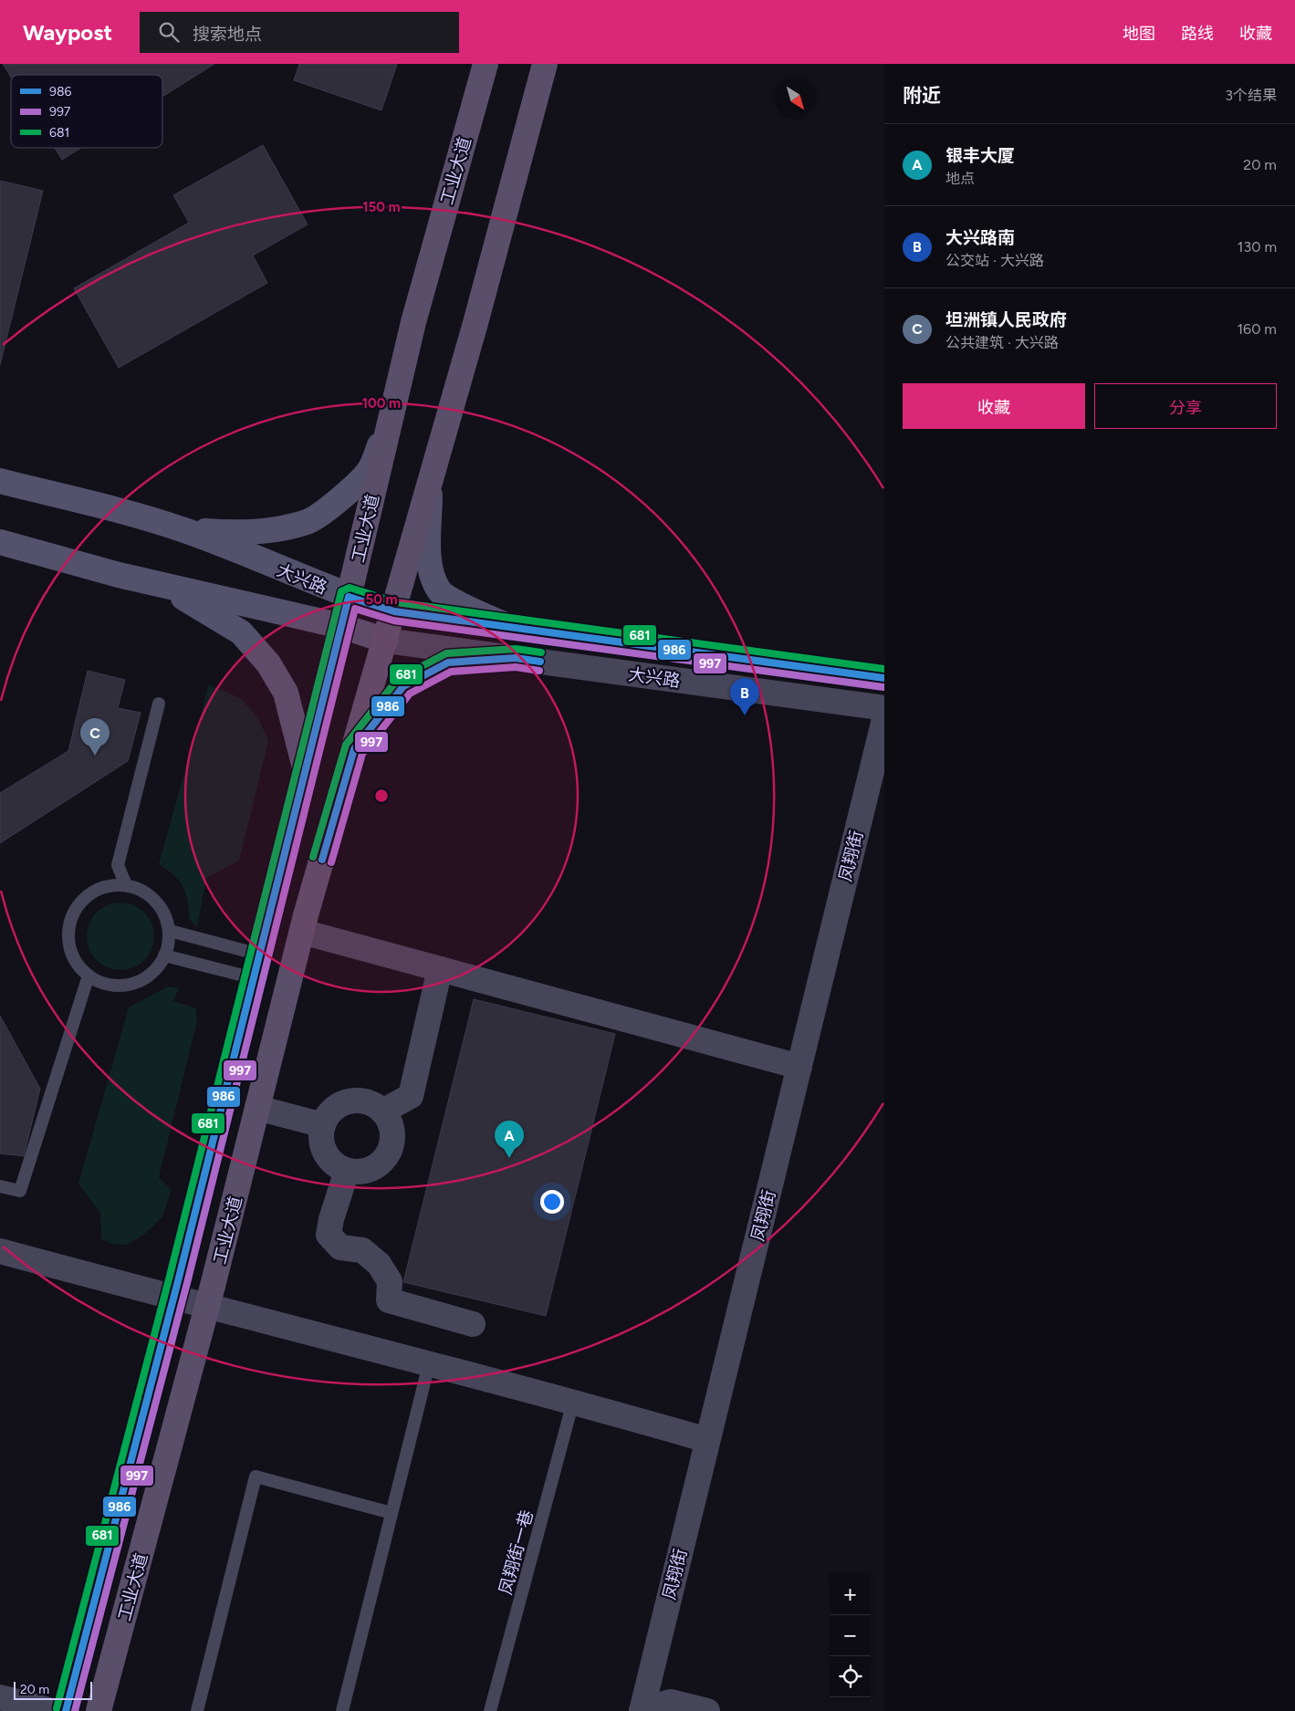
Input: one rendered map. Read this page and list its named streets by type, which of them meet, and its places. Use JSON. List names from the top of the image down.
{
  "streets": {
    "main road": ["工业大道", "大兴路"],
    "street": ["凤翔街"],
    "lane": ["凤翔街一巷"]
  },
  "crossings": [
    ["工业大道", "大兴路"]
  ],
  "lines": ["transit line 681", "transit line 986", "transit line 997"],
  "legend": ["986", "997", "681"],
  "scale_bar": "20 m",
  "north": "bottom right",
  "page": {
    "header": "Waypost",
    "search": "搜索地点",
    "nav": ["地图", "路线", "收藏"],
    "heading": ["附近", "3个结果"],
    "list": [
      {
        "mark": "A",
        "name": "银丰大厦",
        "note": "地点",
        "value": "20 m"
      },
      {
        "mark": "B",
        "name": "大兴路南",
        "note": "公交站 · 大兴路",
        "value": "130 m"
      },
      {
        "mark": "C",
        "name": "坦洲镇人民政府",
        "note": "公共建筑 · 大兴路",
        "value": "160 m"
      }
    ],
    "buttons": ["收藏", "分享"],
    "pins": ["B", "C", "A"],
    "map_buttons": ["+", "−"],
    "scale": "20 m"
  },
  "rings": ["150 m", "100 m", "50 m"]
}
